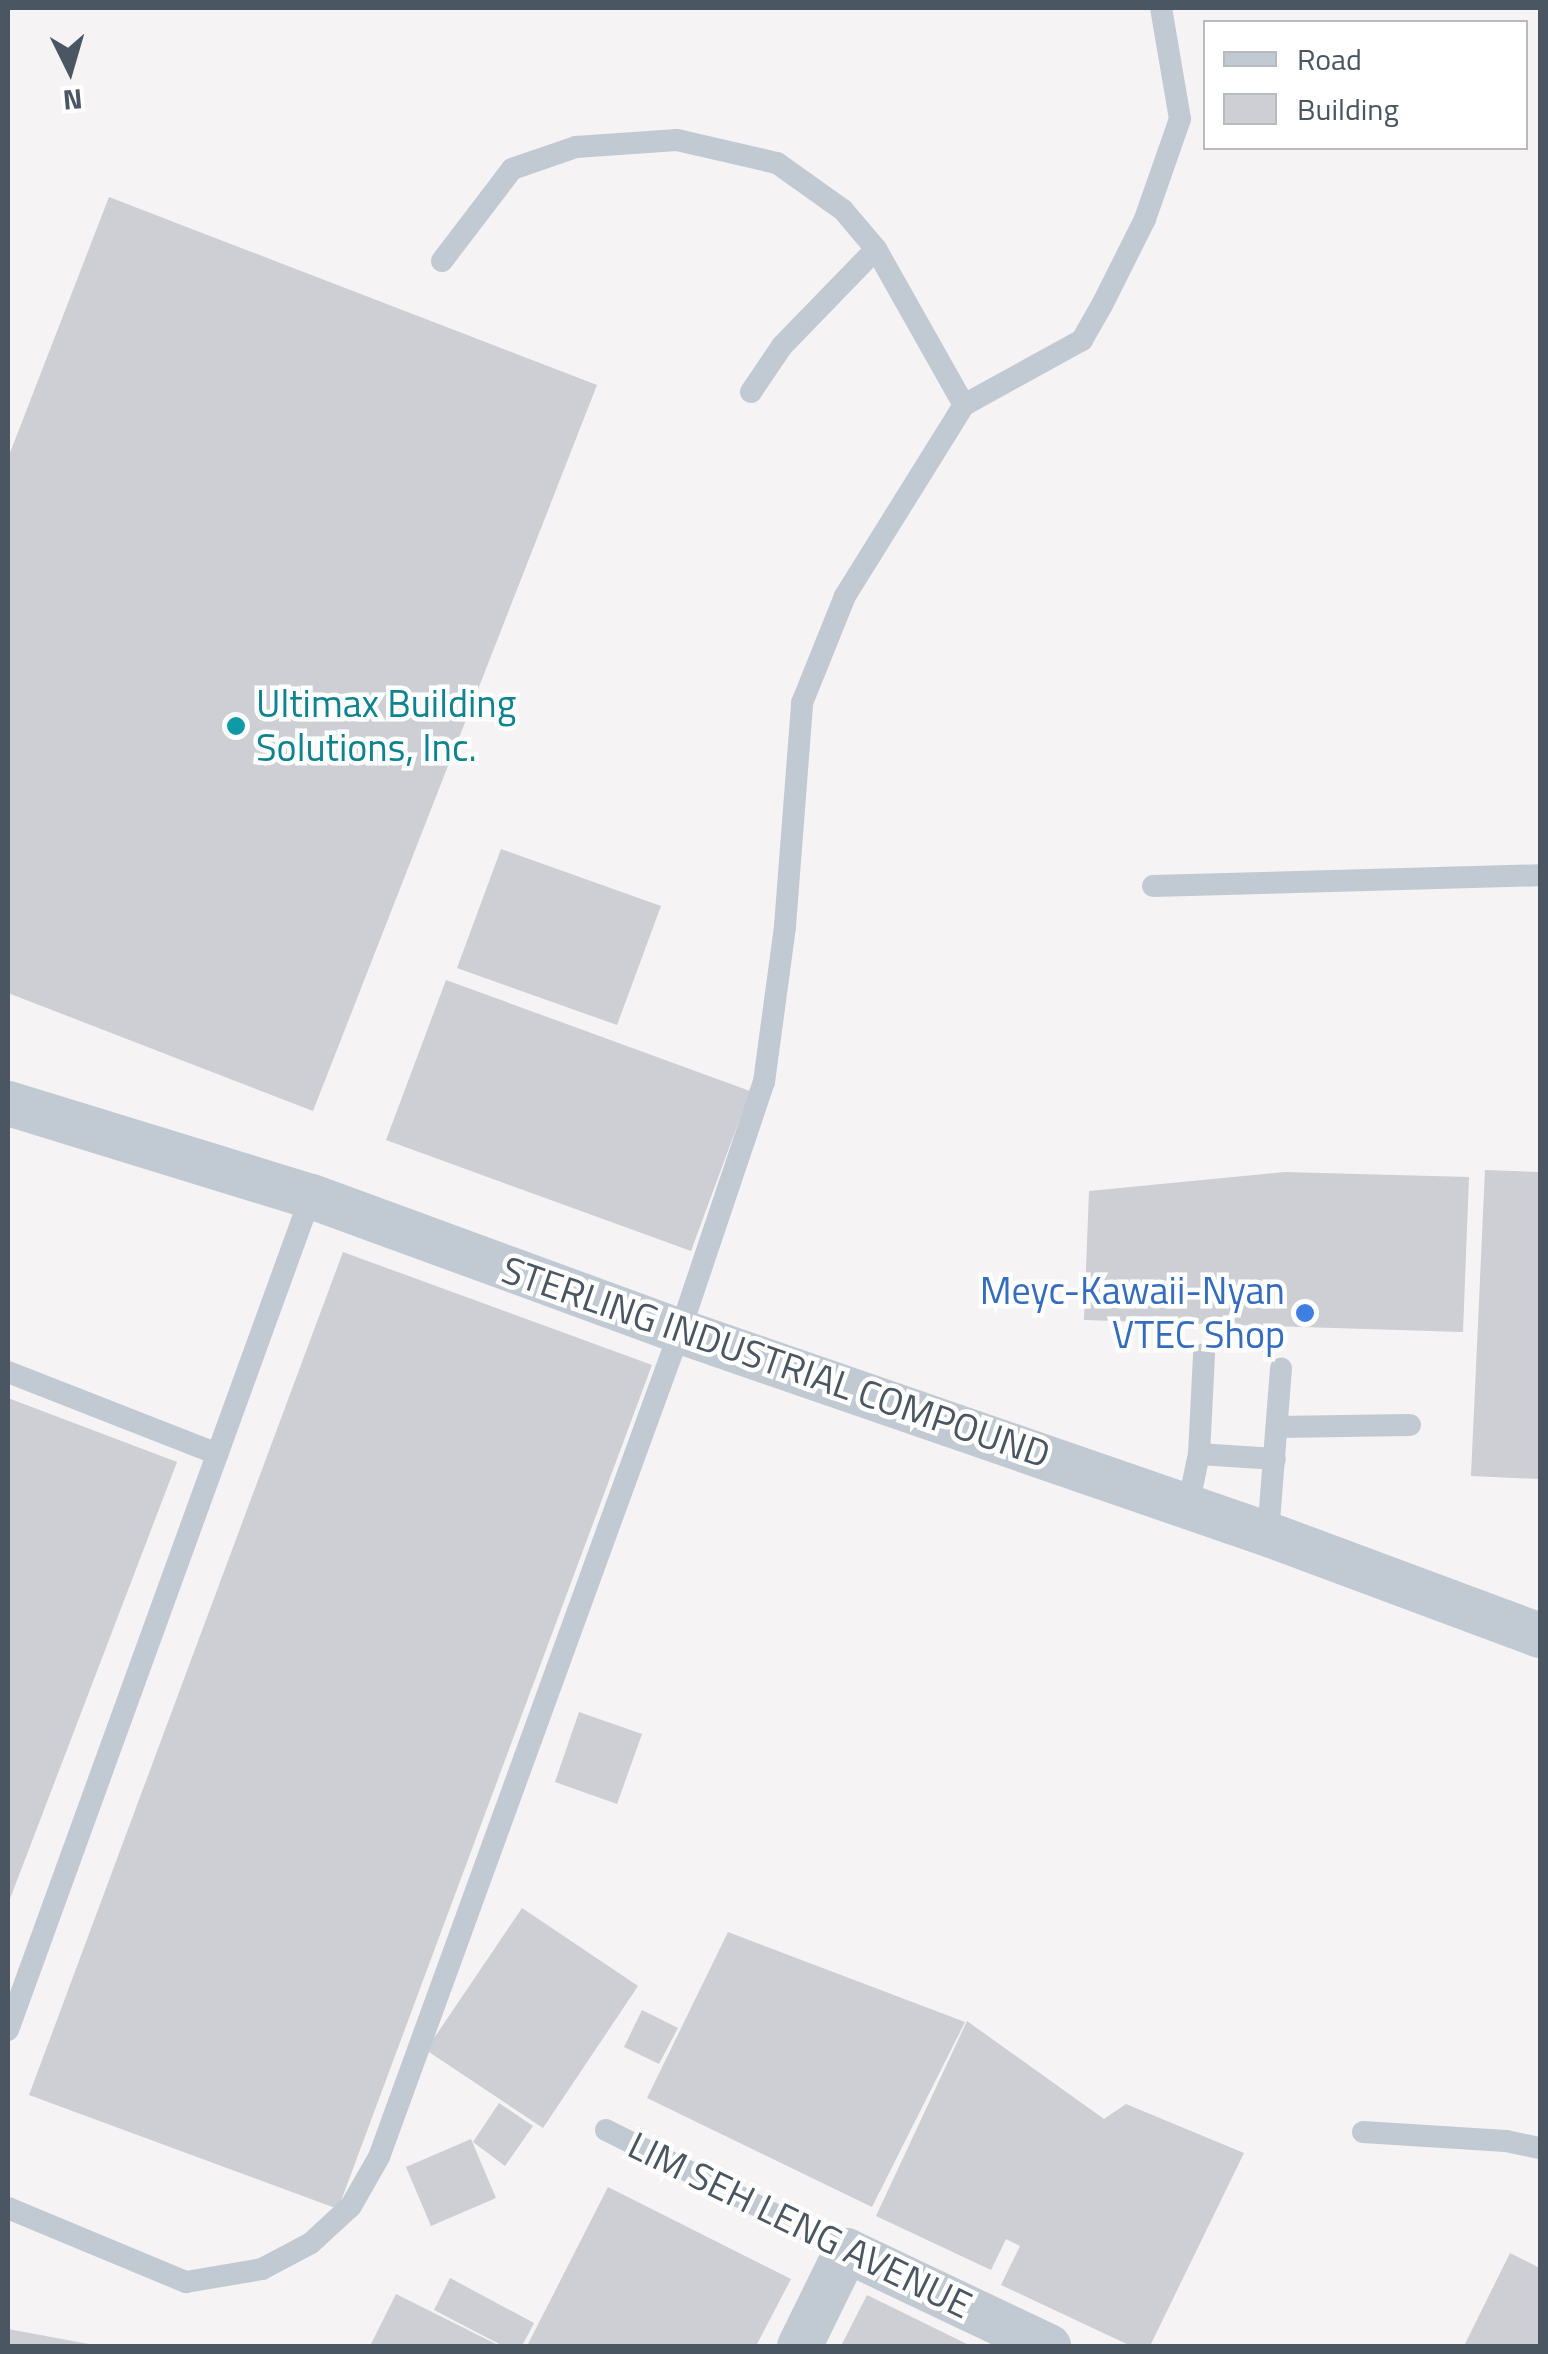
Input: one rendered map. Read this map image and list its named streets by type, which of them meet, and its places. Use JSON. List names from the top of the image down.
{
  "streets": {
    "street": ["STERLING INDUSTRIAL COMPOUND", "LIM SEH LENG AVENUE"]
  },
  "places": ["Ultimax Building Solutions, Inc.", "Meyc-Kawaii-Nyan VTEC Shop"],
  "legend": ["Road", "Building"],
  "north": "bottom"
}
